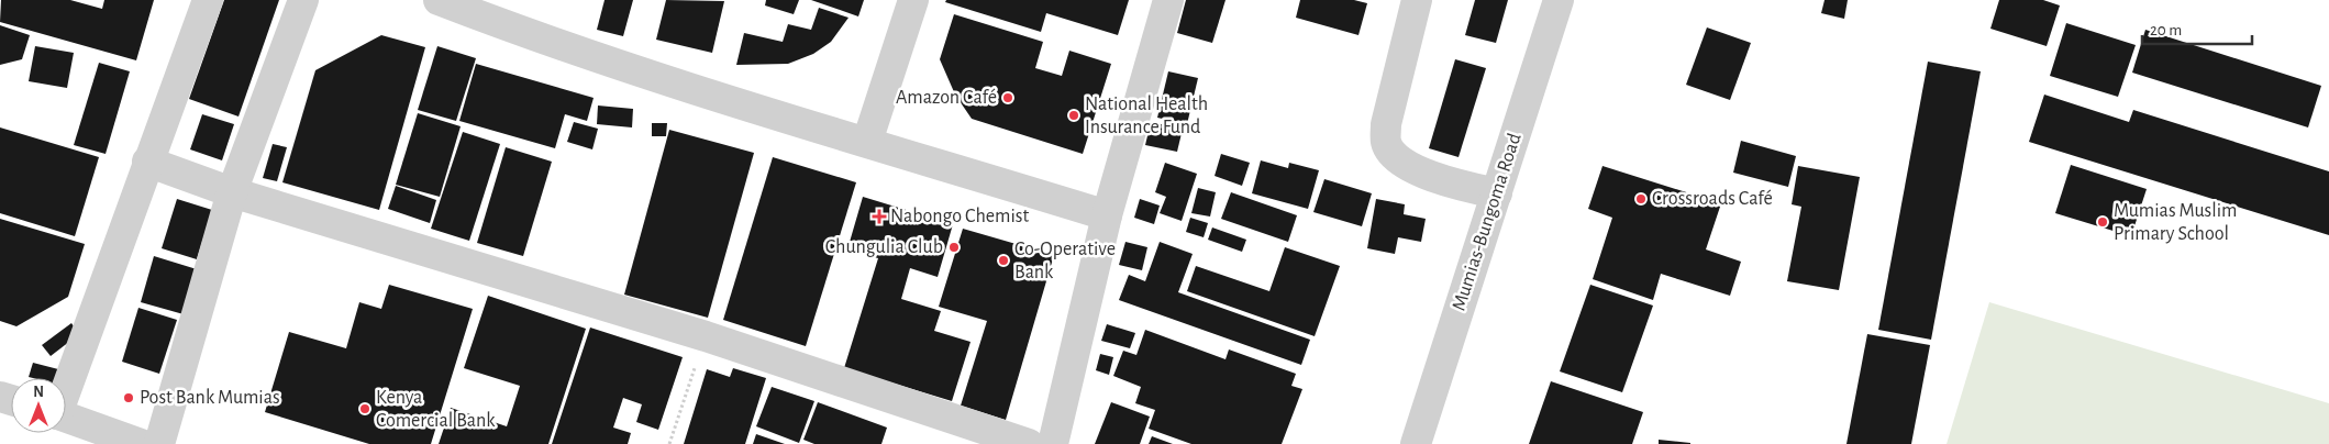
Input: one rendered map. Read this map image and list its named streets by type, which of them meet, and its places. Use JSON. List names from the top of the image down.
{
  "streets": {
    "street": ["Mumias-Bungoma Road"]
  },
  "places": {
    "other": [
      "Amazon Café",
      "National Health Insurance Fund",
      "Crossroads Café",
      "Mumias Muslim Primary School",
      "Chungulia Club",
      "Co-Operative Bank",
      "Post Bank Mumias",
      "Kenya Comercial Bank"
    ],
    "health": ["Nabongo Chemist"]
  },
  "scale_bar": "20 m",
  "north": "top"
}
